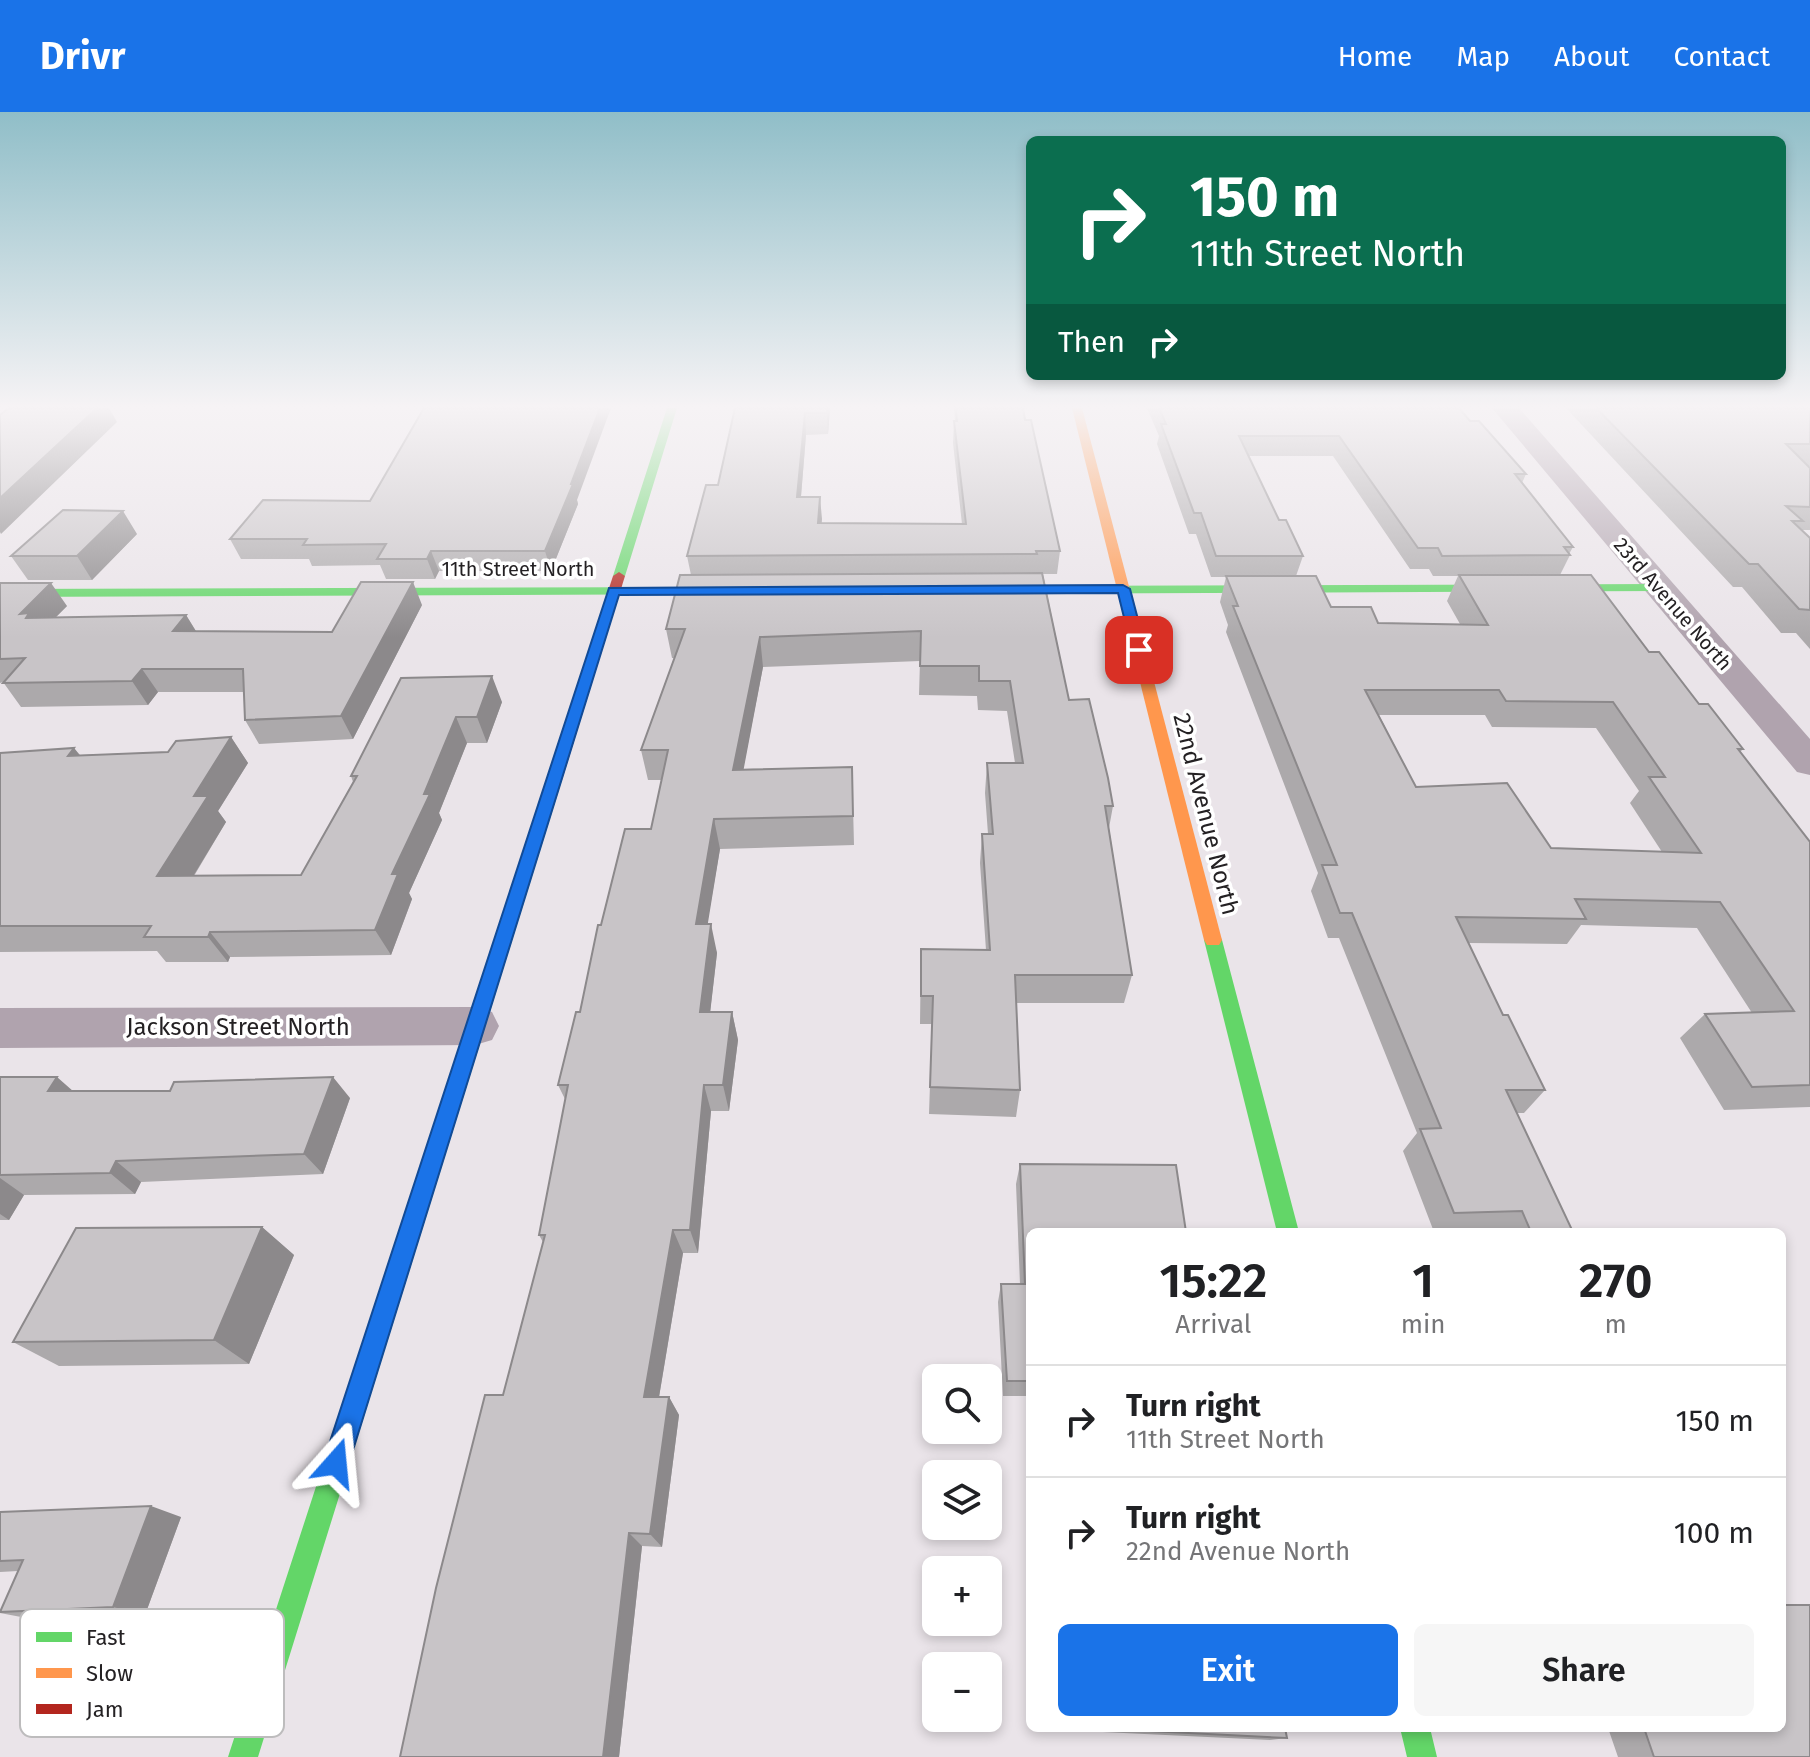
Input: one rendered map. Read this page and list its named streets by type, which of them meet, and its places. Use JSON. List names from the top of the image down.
{
  "streets": {
    "street": [
      "11th Street North",
      "23rd Avenue North",
      "22nd Avenue North",
      "Jackson Street North"
    ]
  },
  "legend": ["Fast", "Slow", "Jam"],
  "page": {
    "header": "Drivr",
    "nav": [
      "Home",
      "Map",
      "About",
      "Contact"
    ],
    "turn": ["150 m", "11th Street North"],
    "then": "Then",
    "eta": [
      "15:22",
      "Arrival",
      "1",
      "min",
      "270",
      "m"
    ],
    "map_buttons": ["+", "−"],
    "list": [
      {
        "name": "Turn right",
        "note": "11th Street North",
        "value": "150 m"
      },
      {
        "name": "Turn right",
        "note": "22nd Avenue North",
        "value": "100 m"
      }
    ],
    "buttons": ["Exit", "Share"]
  }
}
